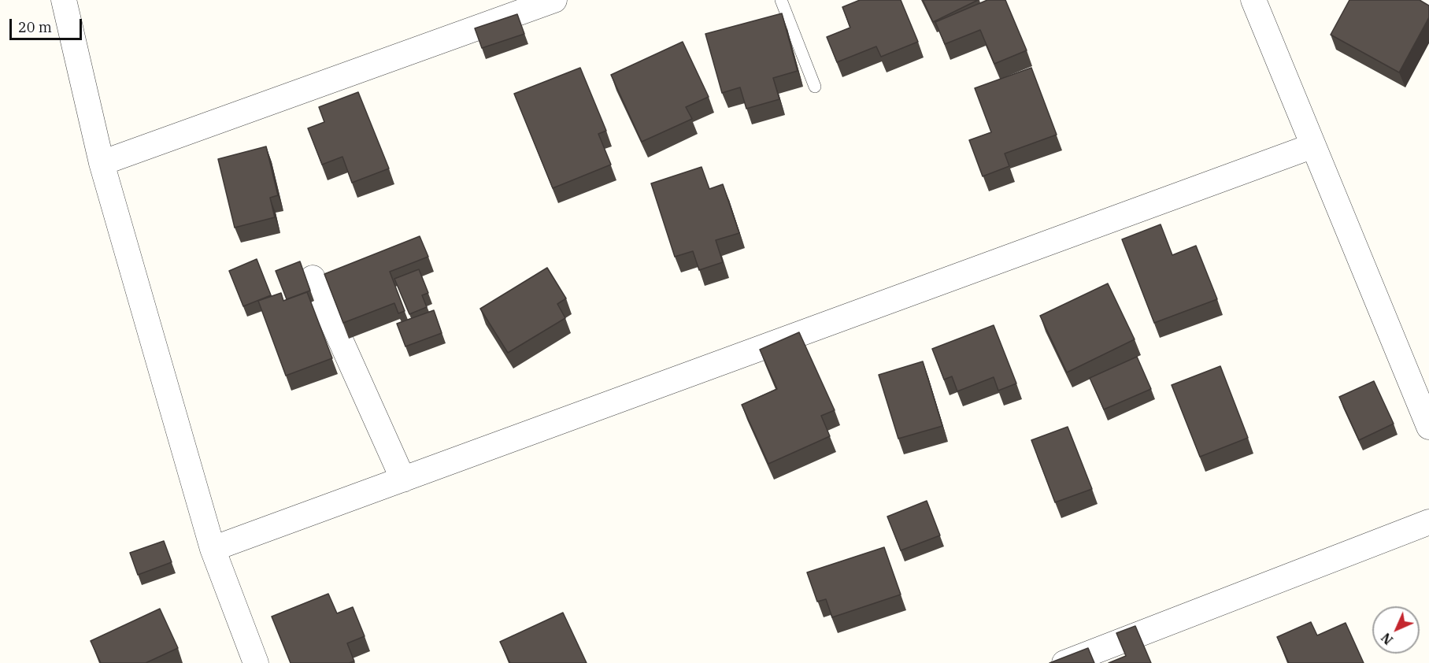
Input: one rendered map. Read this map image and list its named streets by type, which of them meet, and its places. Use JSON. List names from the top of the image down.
{
  "scale_bar": "20 m",
  "north": "bottom left"
}
